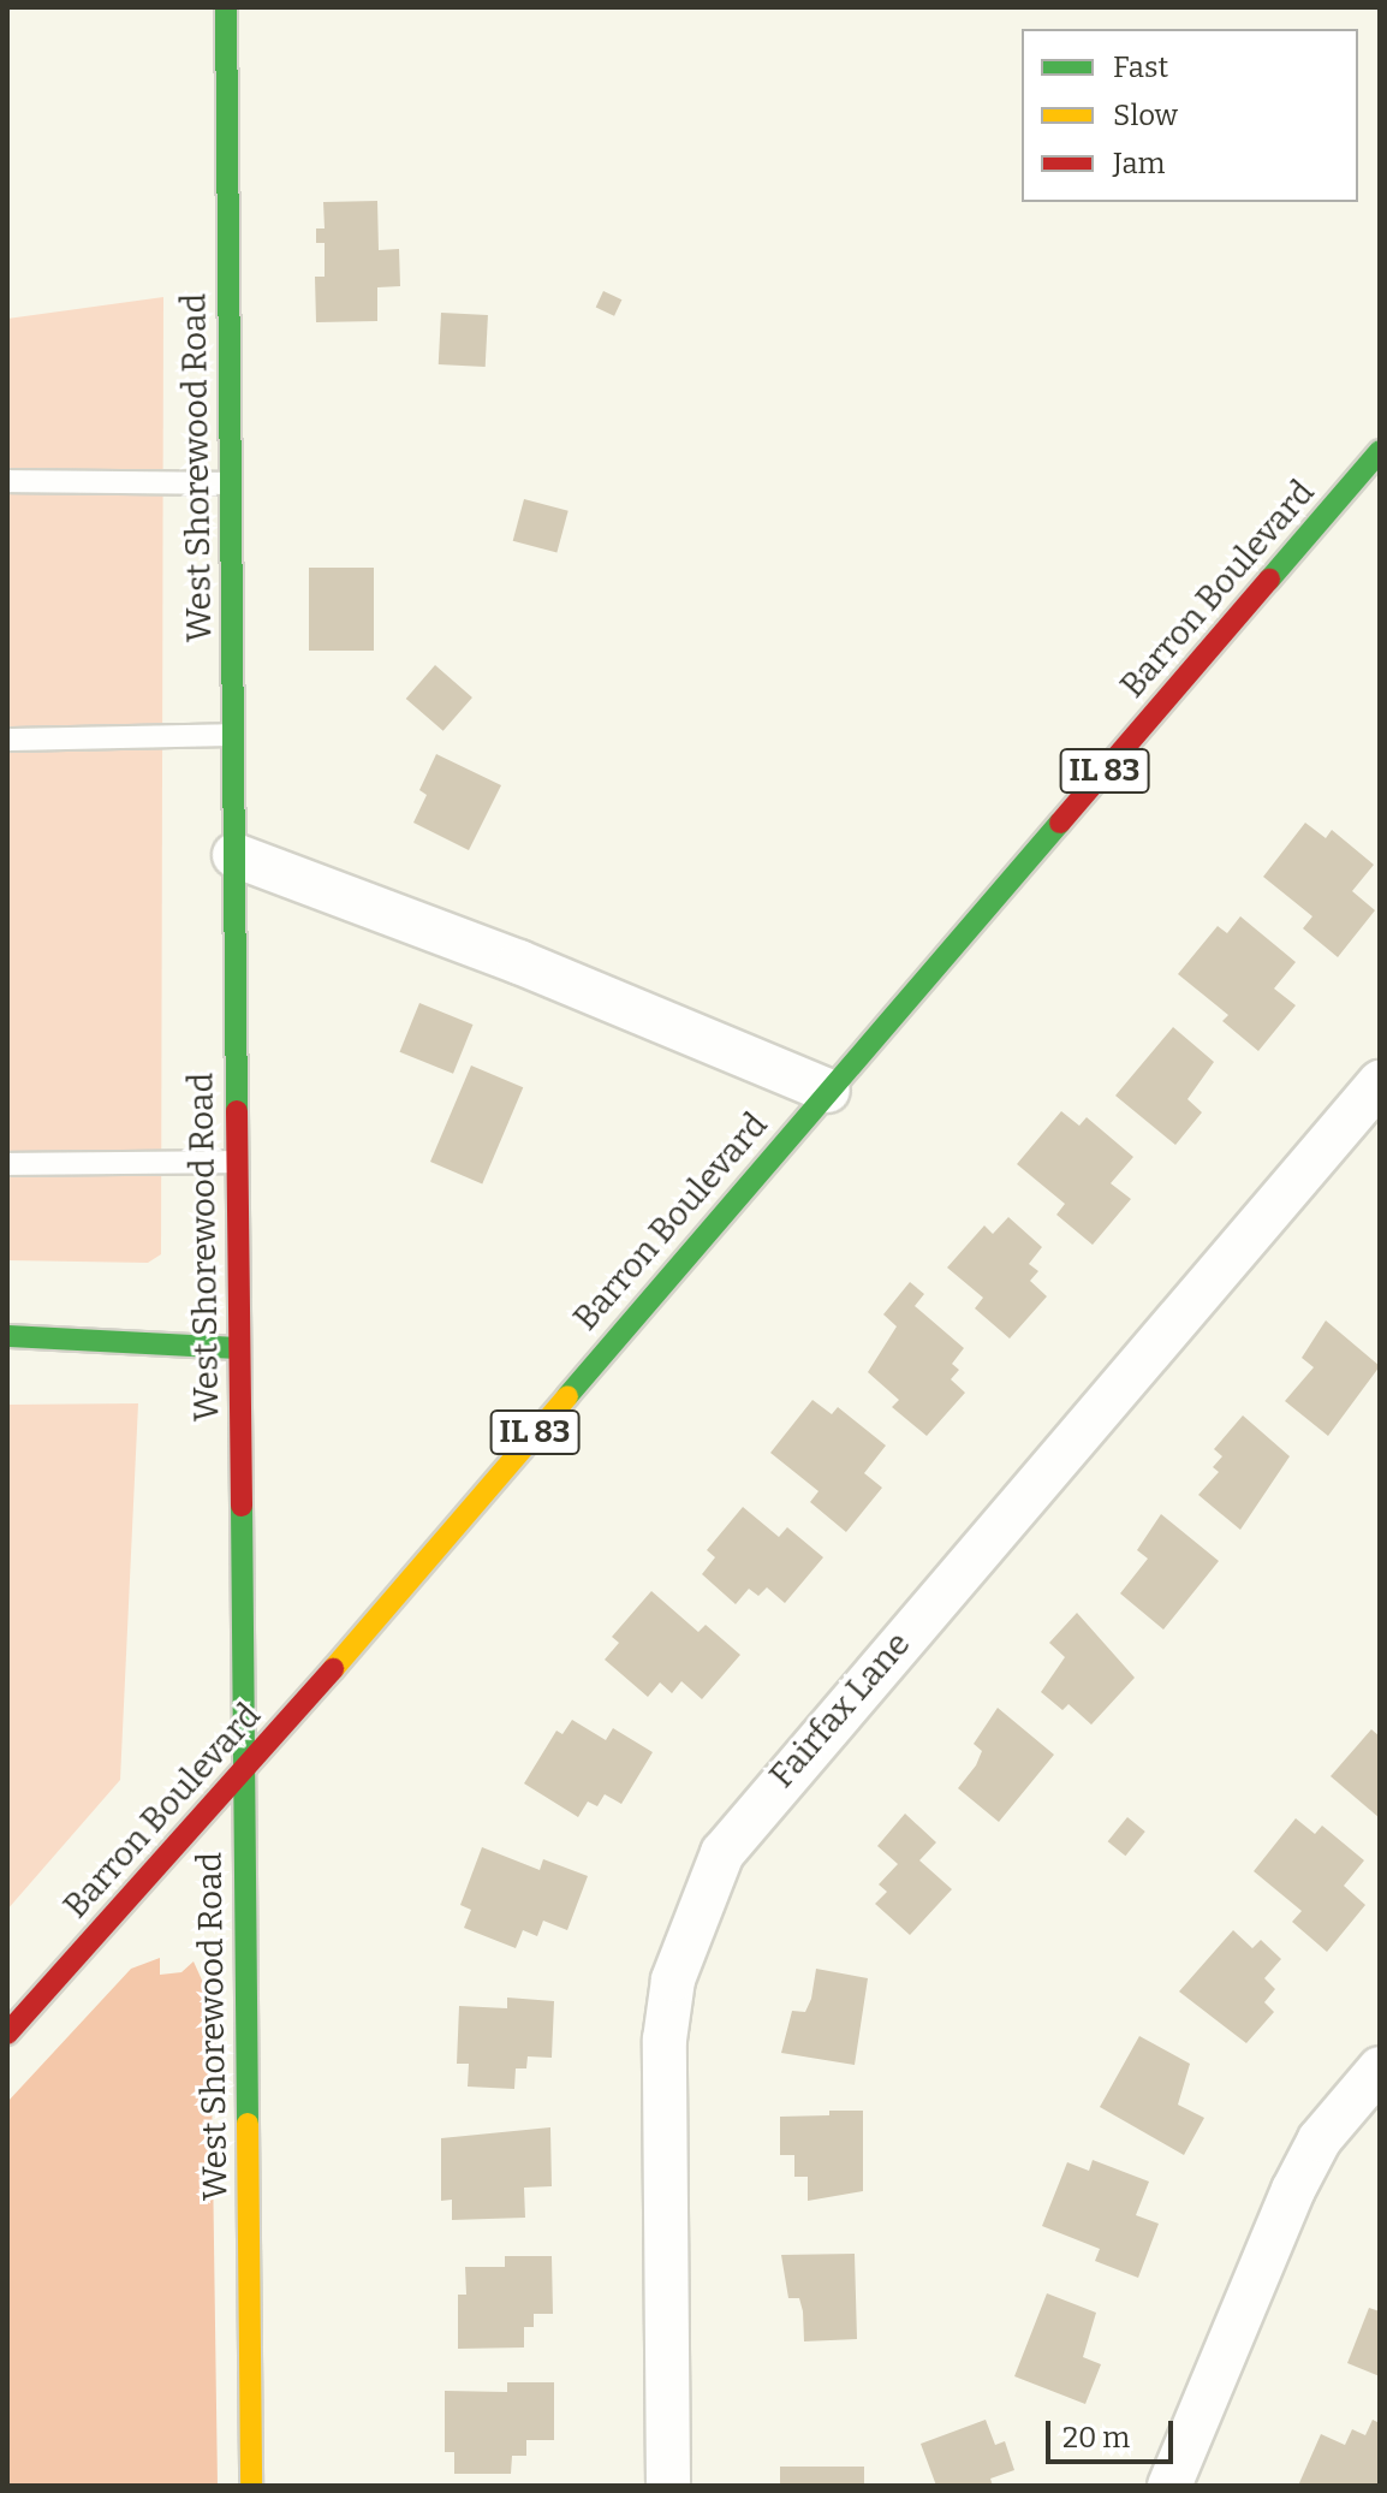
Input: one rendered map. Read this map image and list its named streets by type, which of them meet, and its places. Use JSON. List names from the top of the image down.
{
  "streets": {
    "main road": ["West Shorewood Road", "Barron Boulevard", "IL 83"],
    "street": ["Fairfax Lane"]
  },
  "crossings": [
    ["West Shorewood Road", "Barron Boulevard"]
  ],
  "legend": ["Fast", "Slow", "Jam"],
  "scale_bar": "20 m"
}
